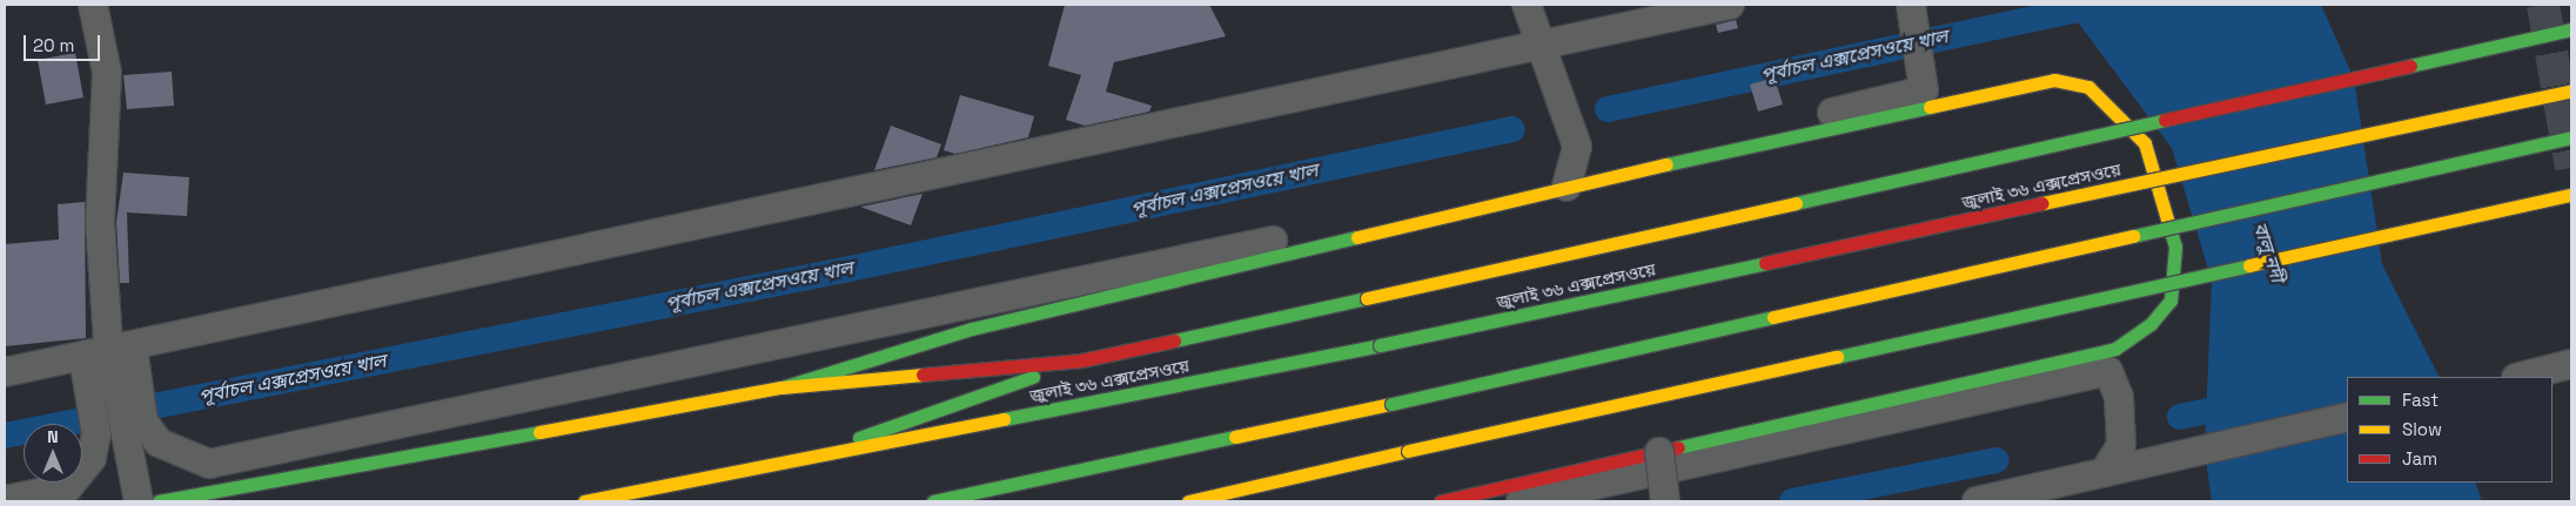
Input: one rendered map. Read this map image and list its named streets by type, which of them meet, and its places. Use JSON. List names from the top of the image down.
{
  "streets": {
    "main road": ["জুলাই ৩৬ এক্সপ্রেসওয়ে"]
  },
  "water": ["পূর্বাচল এক্সপ্রেসওয়ে খাল", "বালু নদী"],
  "legend": ["Fast", "Slow", "Jam"],
  "scale_bar": "20 m",
  "north": "top"
}
